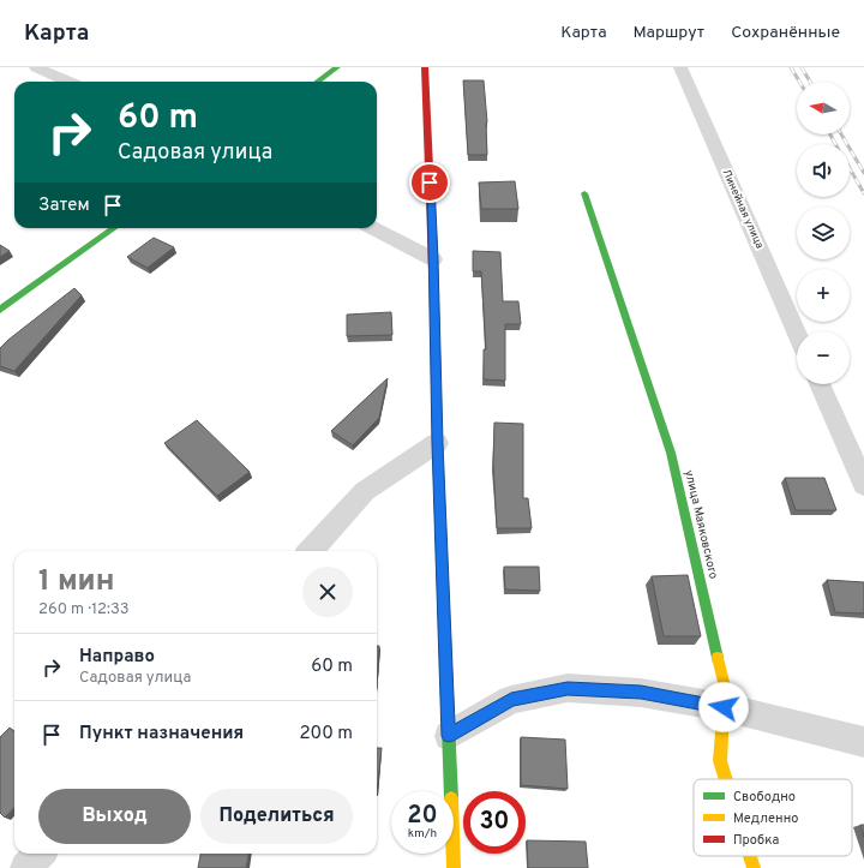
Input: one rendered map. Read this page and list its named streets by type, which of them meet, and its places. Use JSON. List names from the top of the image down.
{
  "streets": {
    "street": ["Линейная улица", "улица Маяковского"]
  },
  "legend": ["Свободно", "Медленно", "Пробка"],
  "north": "left",
  "page": {
    "header": "Карта",
    "nav": ["Карта", "Маршрут", "Сохранённые"],
    "map_buttons": ["+", "−"],
    "turn": ["60 m", "Садовая улица"],
    "then": "Затем",
    "heading": ["1 мин", "260 m · 12:33"],
    "list": [
      {
        "name": "Направо",
        "note": "Садовая улица",
        "value": "60 m"
      },
      {
        "name": "Пункт назначения",
        "value": "200 m"
      }
    ],
    "buttons": ["Выход", "Поделиться"],
    "speed": "20 km/h",
    "limit": "30"
  }
}
